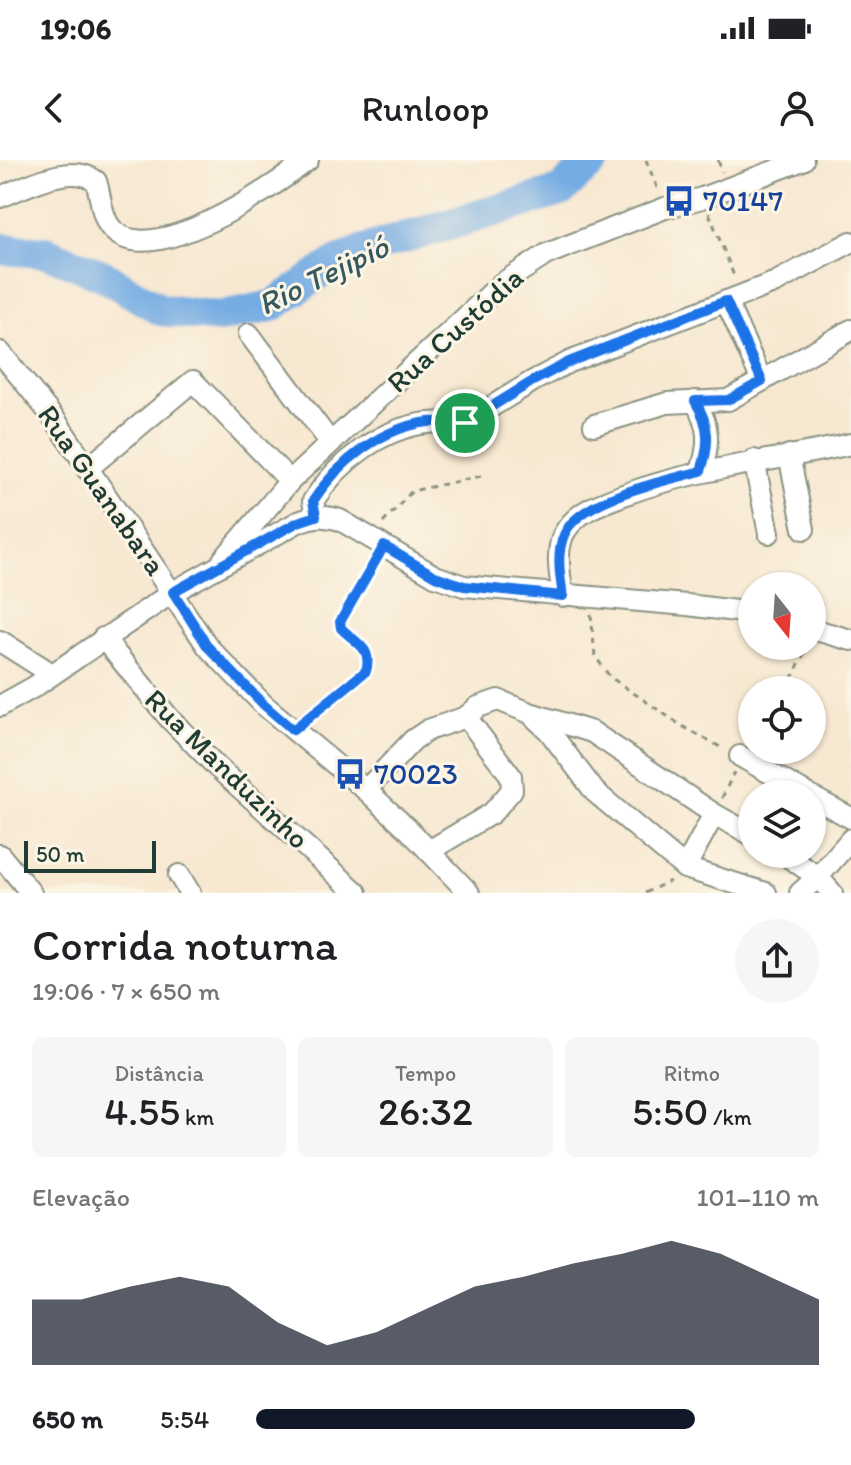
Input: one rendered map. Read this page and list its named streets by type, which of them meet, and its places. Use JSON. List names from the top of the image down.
{
  "streets": {
    "street": ["Rua Custódia", "Rua Guanabara", "Rua Manduzinho"]
  },
  "water": ["Rio Tejipió"],
  "places": {
    "bus stop": ["70147", "70023"]
  },
  "scale_bar": "50 m",
  "north": "bottom",
  "page": {
    "status": "19:06",
    "header": "Runloop",
    "scale": "50 m",
    "heading": ["Corrida noturna", "19:06 · 7 × 650 m"],
    "stats": [
      ["Distância", "4.55 km"],
      ["Tempo", "26:32"],
      ["Ritmo", "5:50 /km"]
    ],
    "chart": ["Elevação", "101–110 m"],
    "list": [
      {
        "name": "650 m",
        "note": "5:54"
      }
    ]
  }
}
